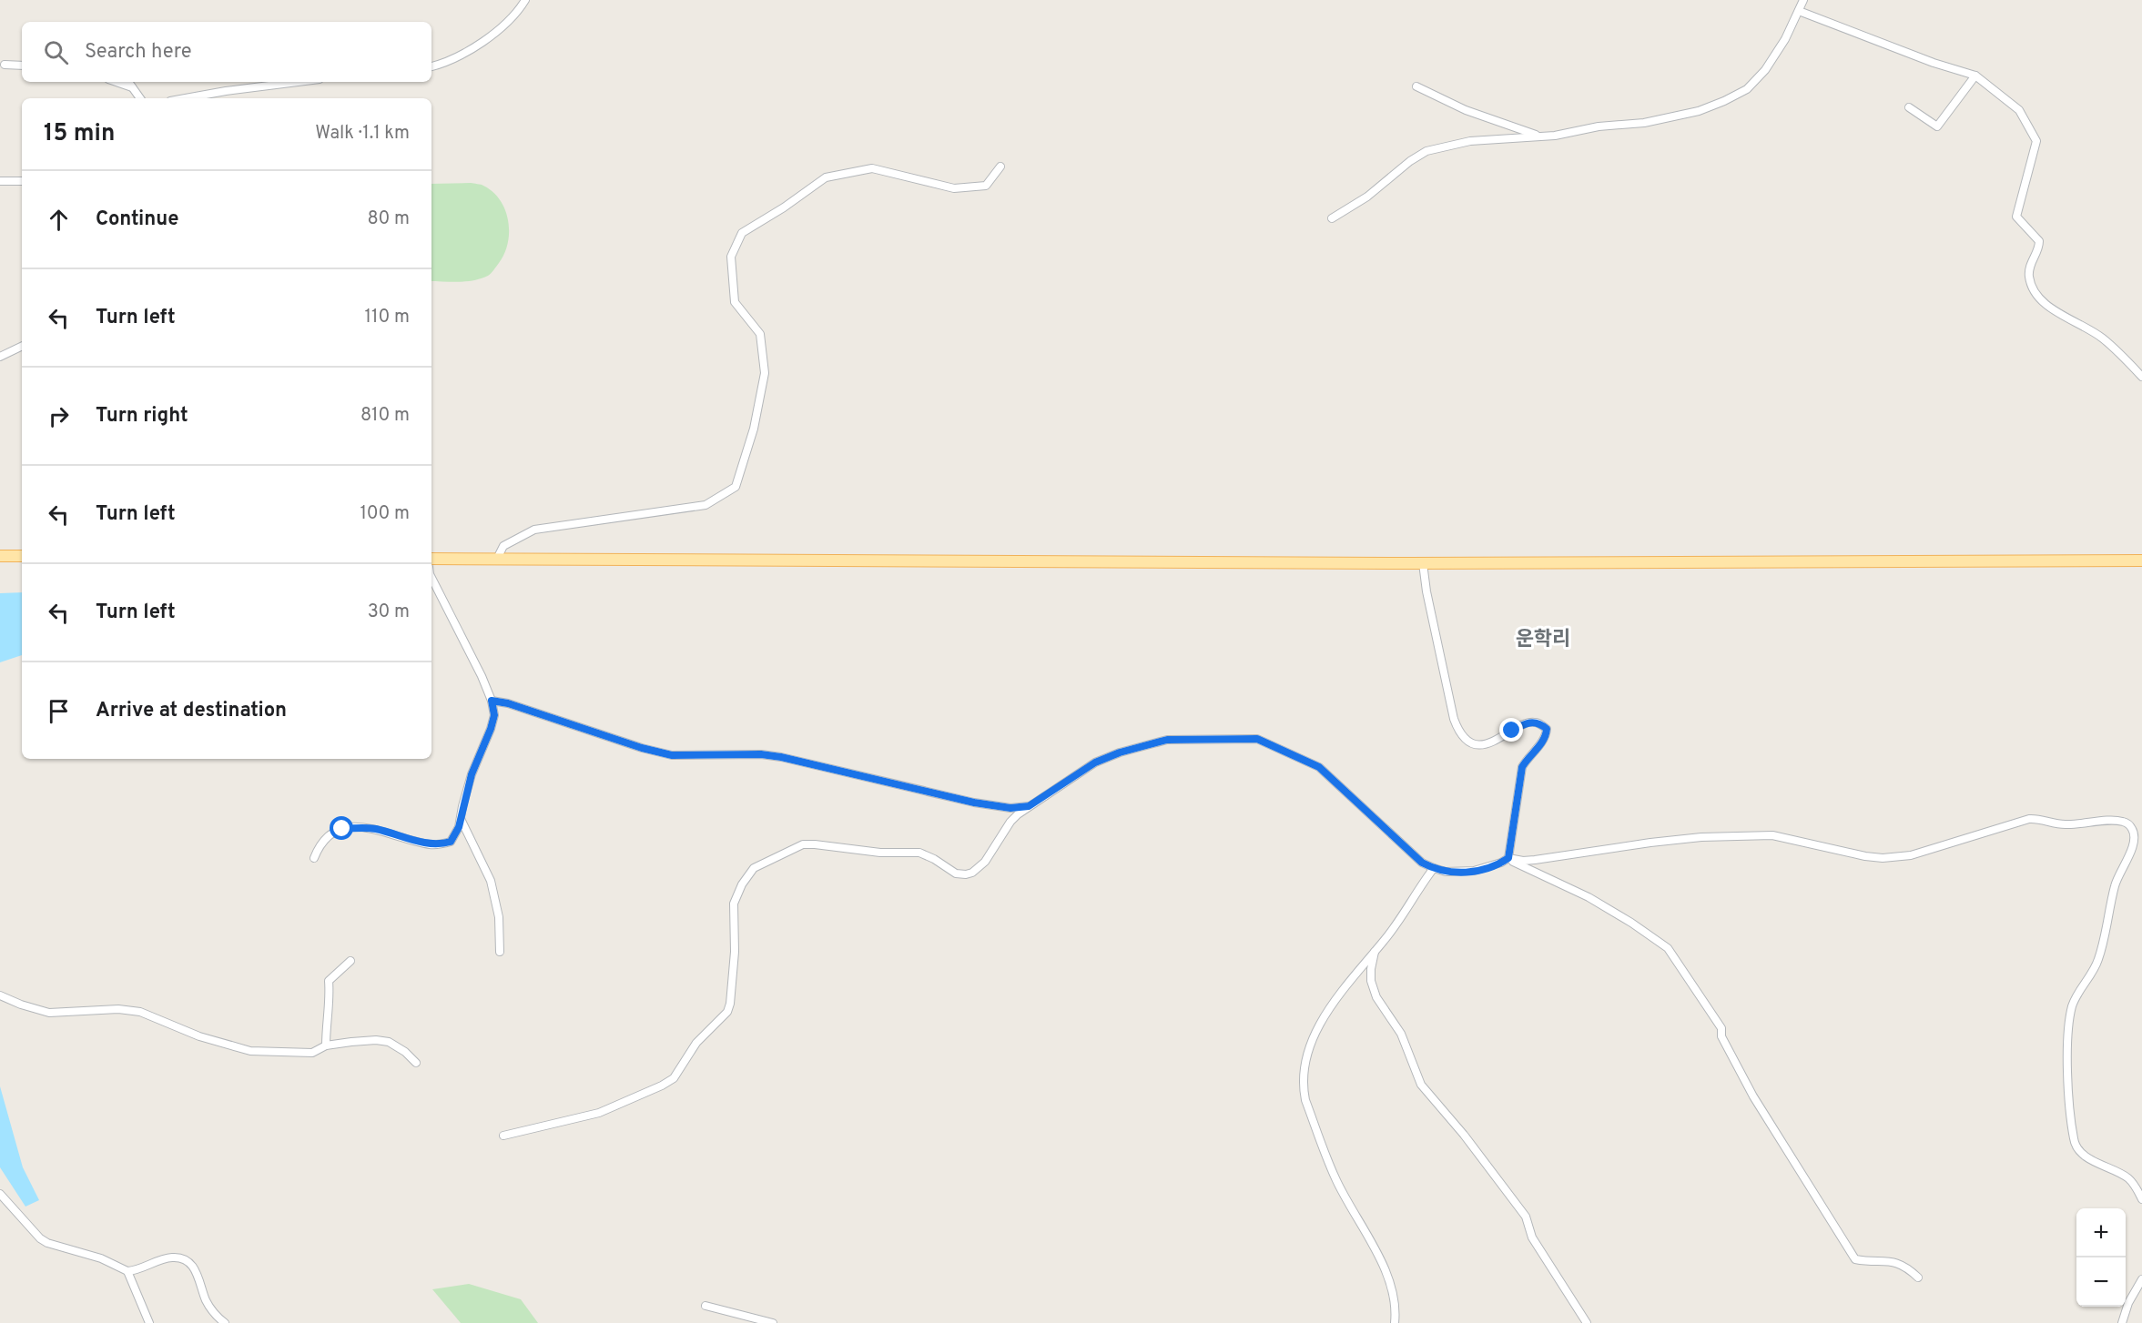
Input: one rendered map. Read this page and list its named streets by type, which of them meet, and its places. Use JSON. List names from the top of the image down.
{
  "districts": ["운학리"],
  "page": {
    "search": "Search here",
    "heading": ["15 min", "Walk · 1.1 km"],
    "list": [
      ["Continue", "80 m"],
      ["Turn left", "110 m"],
      ["Turn right", "810 m"],
      ["Turn left", "100 m"],
      ["Turn left", "30 m"],
      "Arrive at destination"
    ],
    "map_buttons": ["+", "−"]
  }
}
